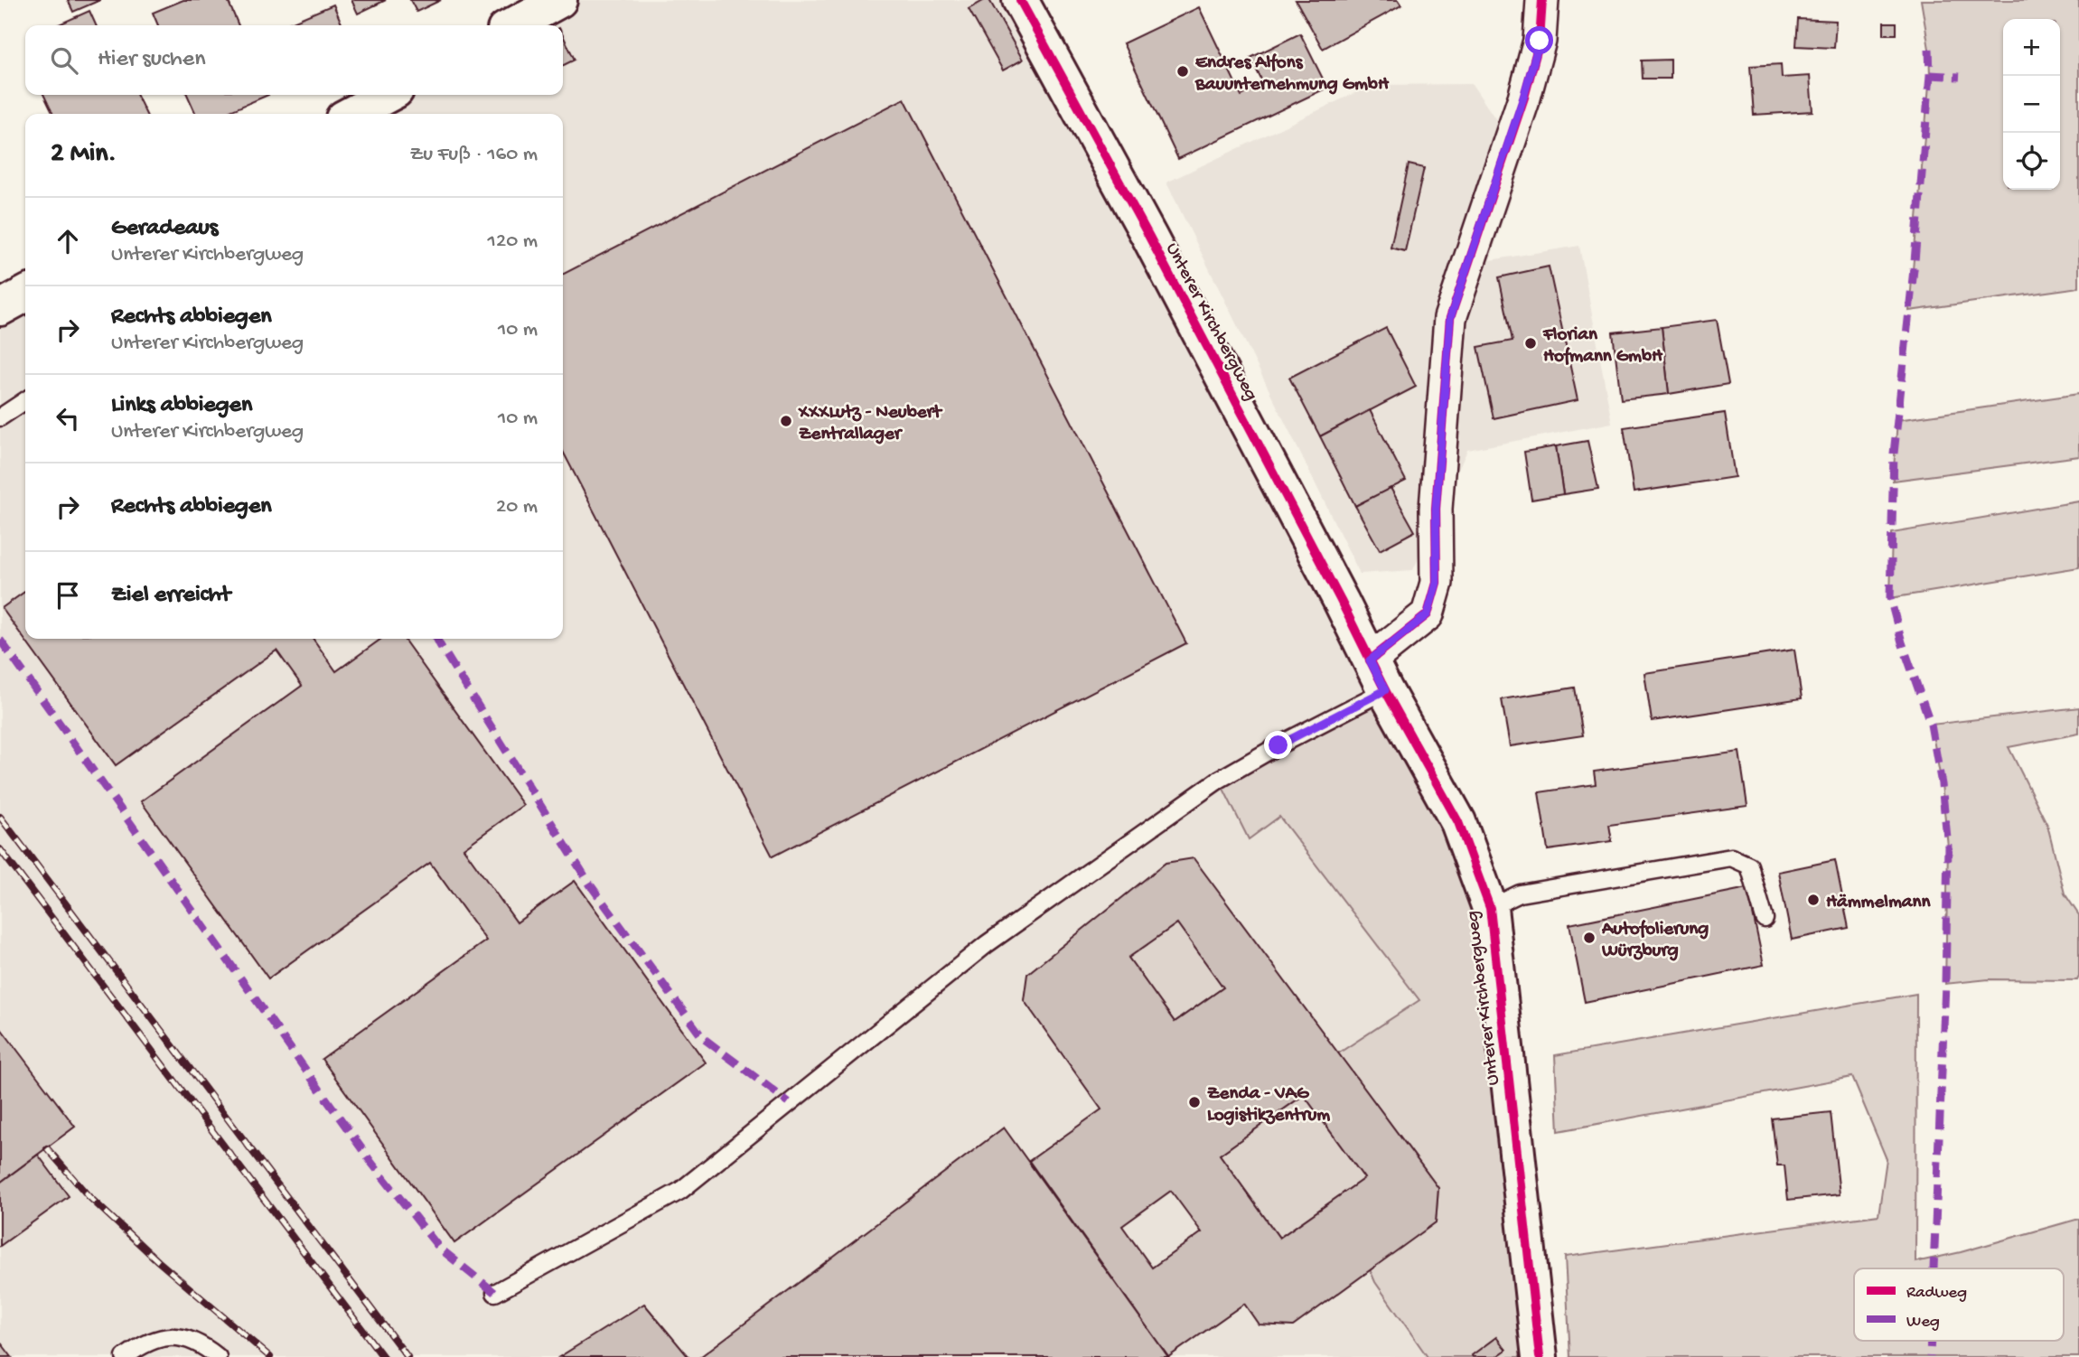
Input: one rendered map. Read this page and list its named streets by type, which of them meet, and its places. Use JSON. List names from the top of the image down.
{
  "streets": {
    "street": ["Unterer Kirchbergweg"]
  },
  "places": [
    "Endres Alfons Bauunternehmung GmbH",
    "Florian Hofmann GmbH",
    "XXXLutz - Neubert Zentrallager",
    "Hämmelmann",
    "Autofolierung Würzburg",
    "Zenda - VAG Logistikzentrum"
  ],
  "legend": ["Radweg", "Weg"],
  "page": {
    "map_buttons": ["+", "−"],
    "search": "Hier suchen",
    "heading": ["2 Min.", "Zu Fuß · 160 m"],
    "list": [
      ["Geradeaus", "Unterer Kirchbergweg", "120 m"],
      ["Rechts abbiegen", "Unterer Kirchbergweg", "10 m"],
      ["Links abbiegen", "Unterer Kirchbergweg", "10 m"],
      ["Rechts abbiegen", "20 m"],
      "Ziel erreicht"
    ]
  }
}
